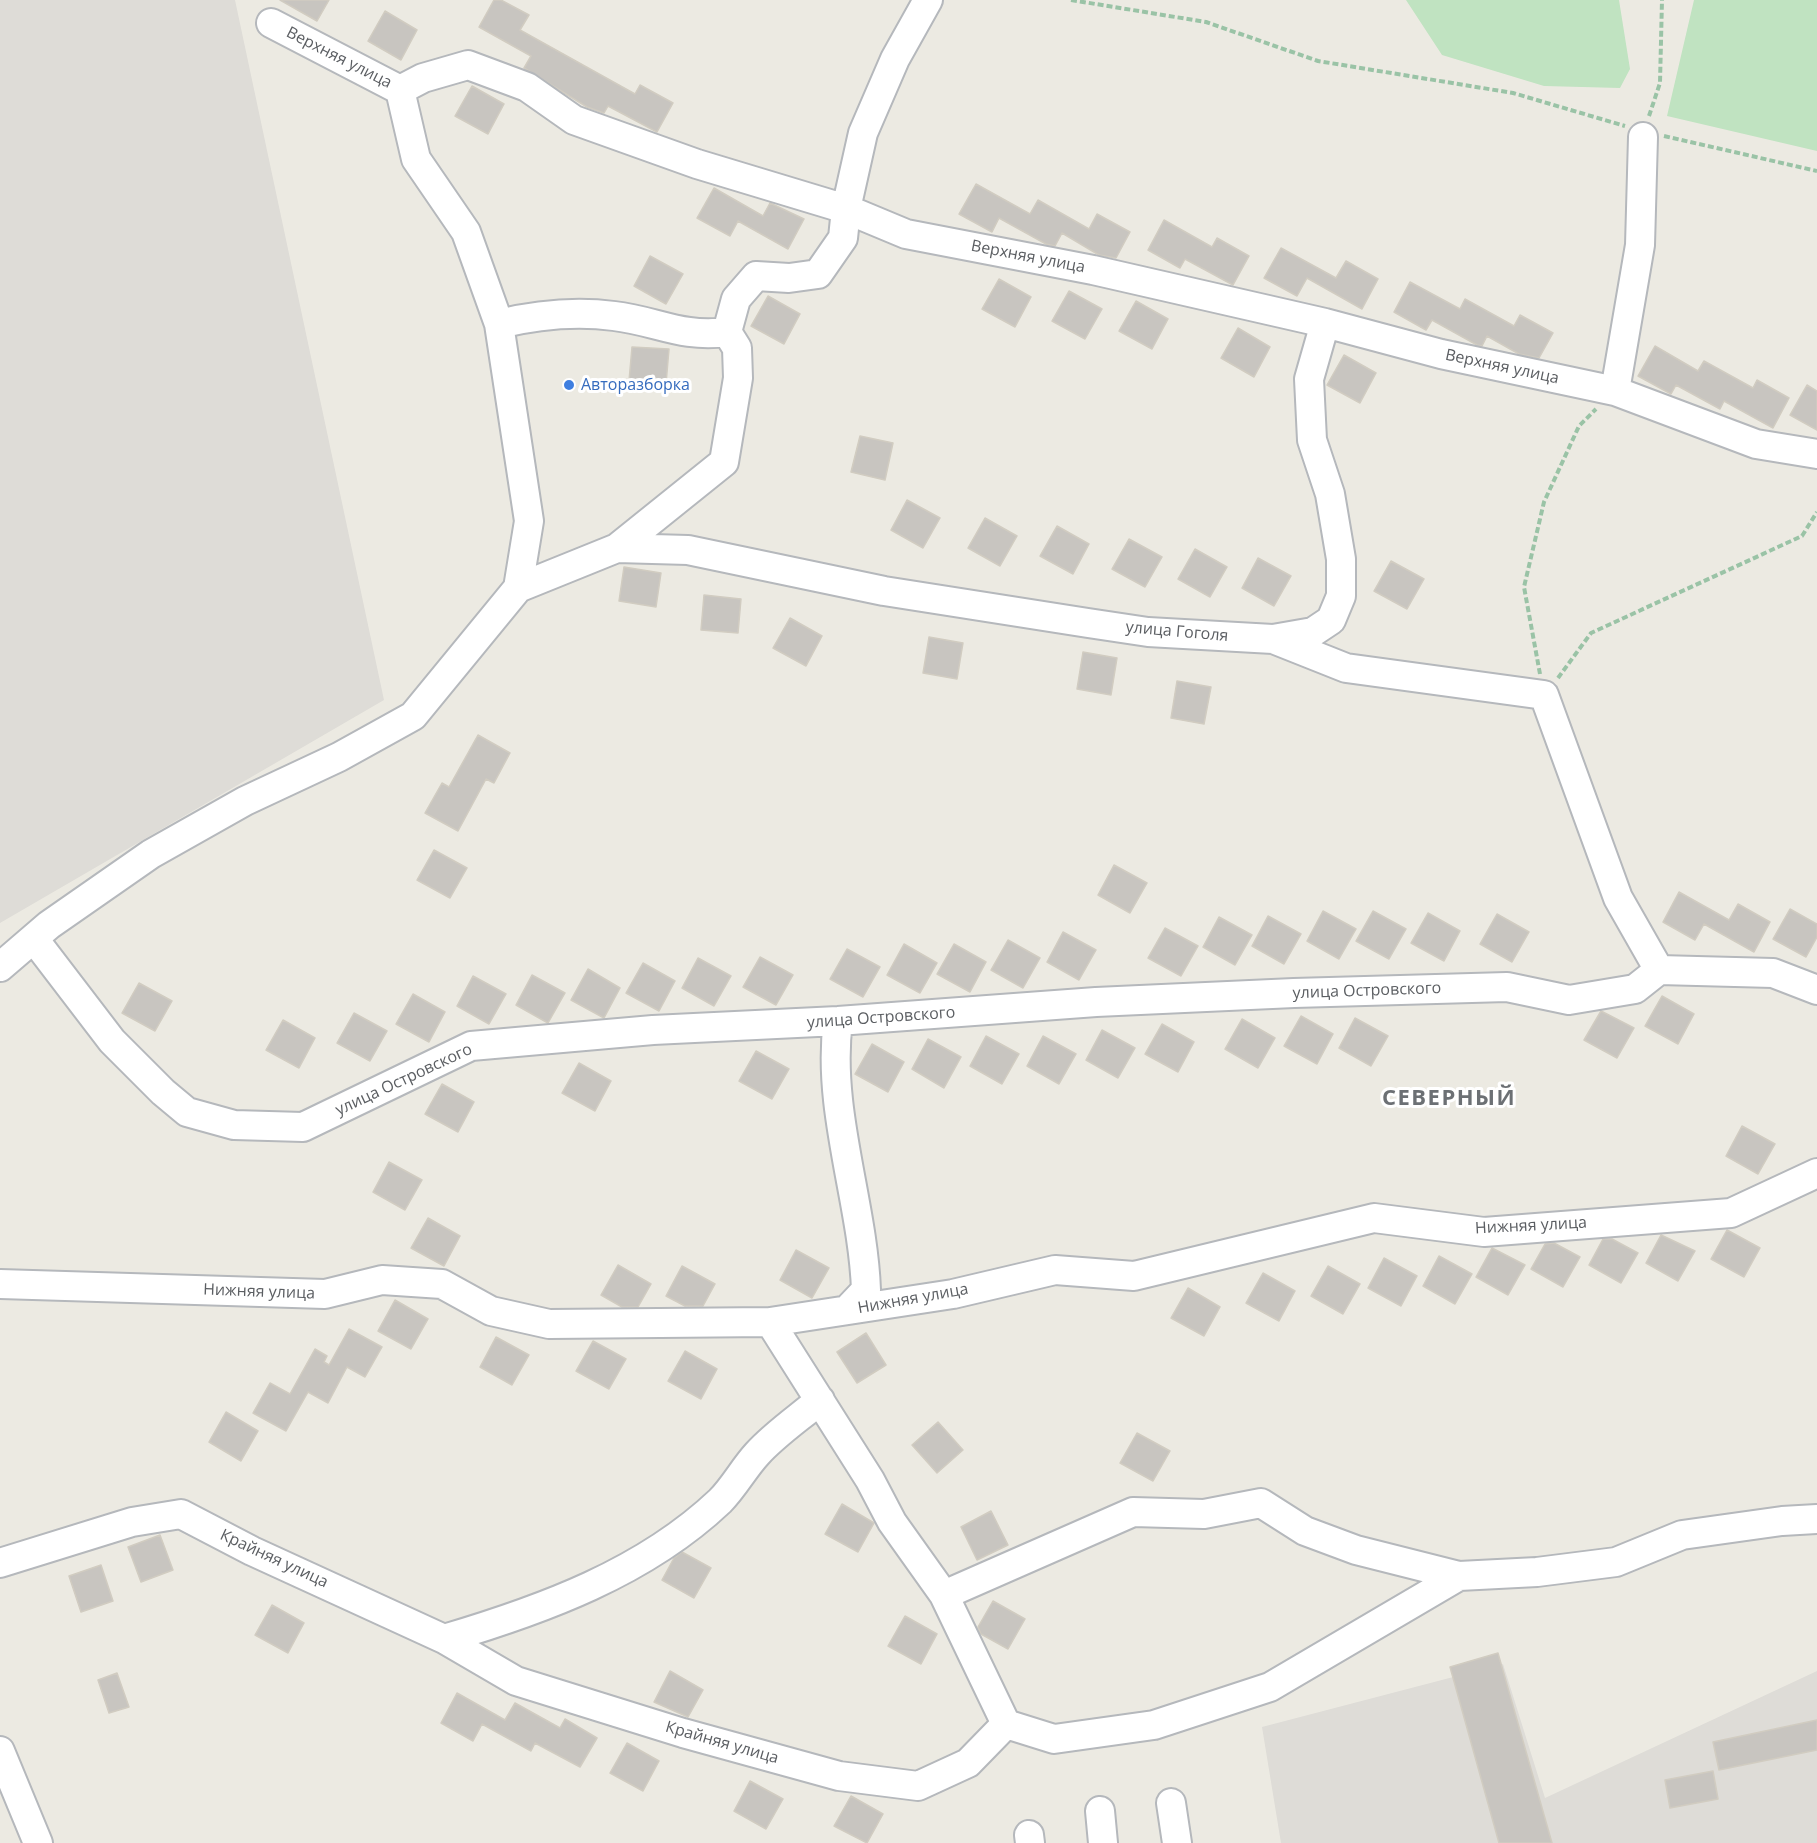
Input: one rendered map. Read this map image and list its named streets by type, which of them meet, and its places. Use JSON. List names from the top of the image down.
{
  "streets": {
    "street": [
      "Верхняя улица",
      "улица Гоголя",
      "улица Островского",
      "Нижняя улица",
      "Крайняя улица"
    ]
  },
  "districts": ["СЕВЕРНЫЙ"],
  "places": ["Авторазборка"]
}
